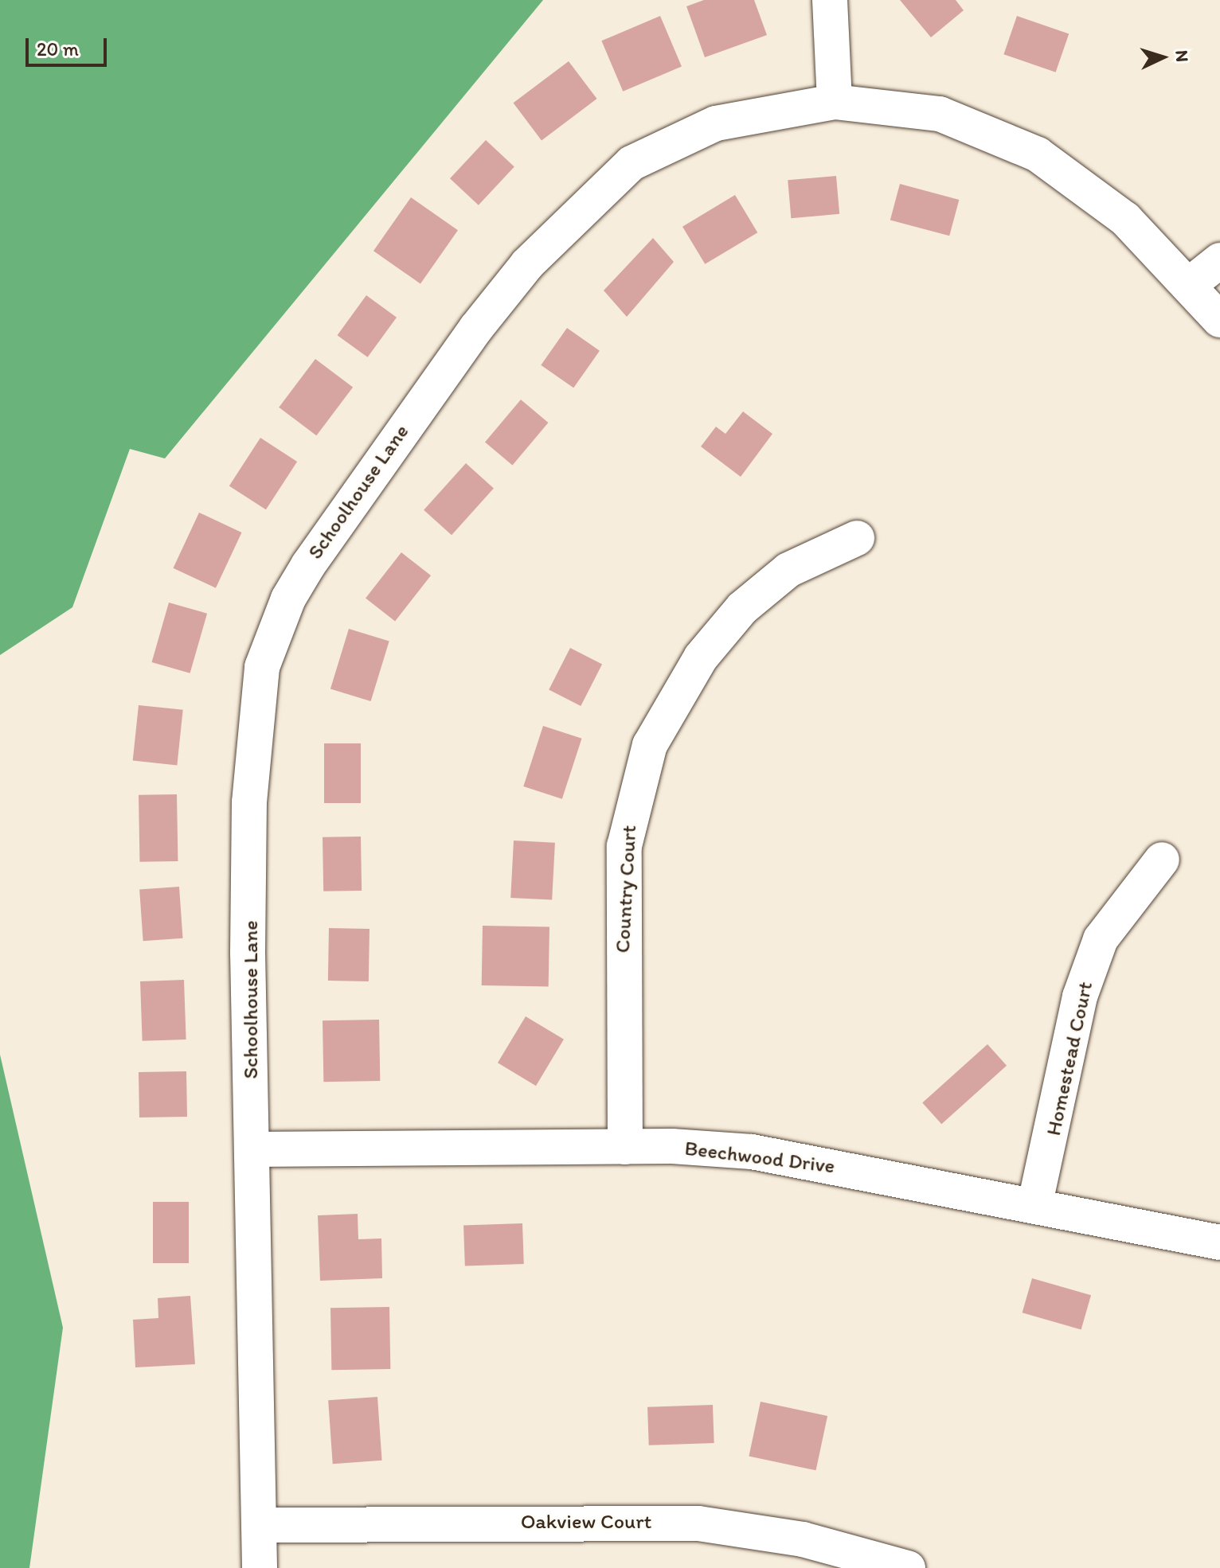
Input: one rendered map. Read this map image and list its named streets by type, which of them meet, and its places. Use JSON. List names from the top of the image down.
{
  "streets": {
    "street": [
      "Schoolhouse Lane",
      "Country Court",
      "Homestead Court",
      "Beechwood Drive",
      "Oakview Court"
    ]
  },
  "crossings": [
    ["Schoolhouse Lane", "Beechwood Drive"],
    ["Schoolhouse Lane", "Oakview Court"],
    ["Country Court", "Beechwood Drive"],
    ["Homestead Court", "Beechwood Drive"]
  ],
  "scale_bar": "20 m",
  "north": "right"
}
